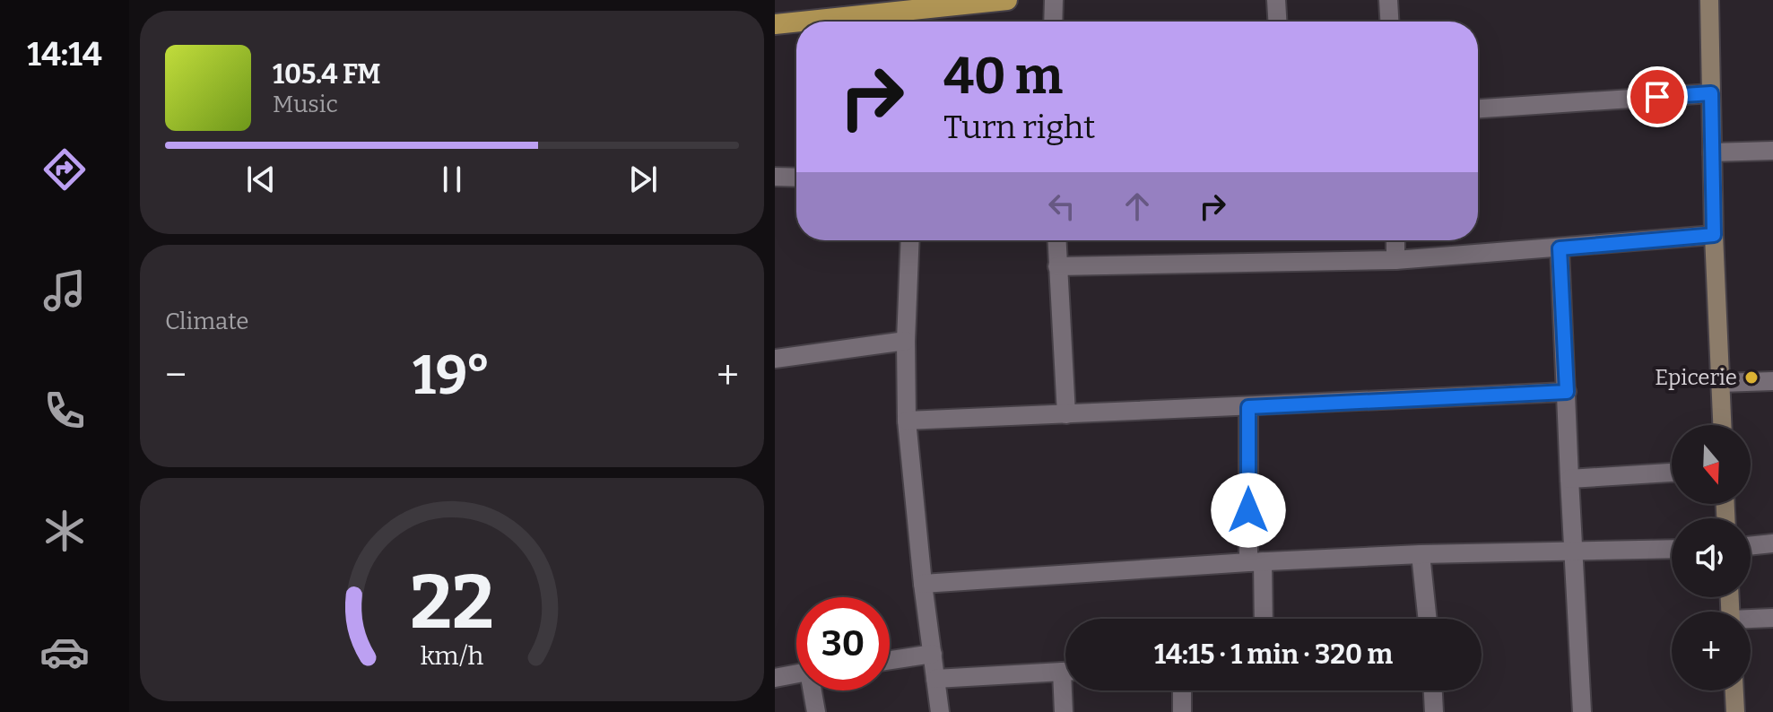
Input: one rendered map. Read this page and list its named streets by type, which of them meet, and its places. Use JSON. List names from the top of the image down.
{
  "places": ["Epicerie"],
  "north": "bottom",
  "page": {
    "tabs": "14:14",
    "turn": ["40 m", "Turn right"],
    "song": ["105.4 FM", "Music"],
    "tile": "Climate",
    "heat": ["−", "19°", "+"],
    "map_buttons": "+",
    "limit": "30",
    "trip": "14:15 · 1 min · 320 m",
    "gauge": ["22", "km/h"]
  }
}
